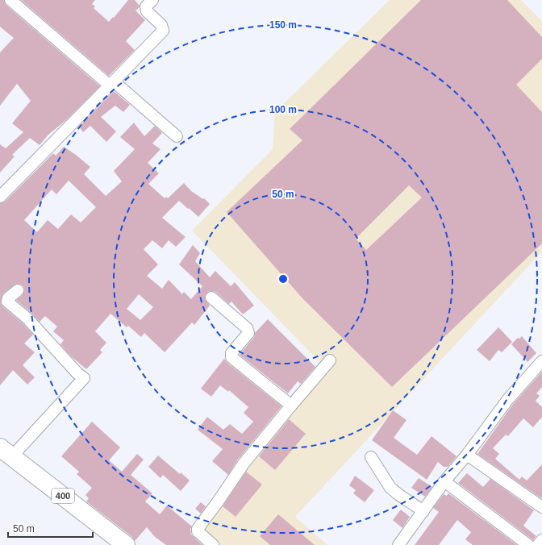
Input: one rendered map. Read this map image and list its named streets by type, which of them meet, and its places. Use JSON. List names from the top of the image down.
{
  "streets": {
    "main road": ["400"]
  },
  "scale_bar": "50 m",
  "rings": ["150 m", "100 m", "50 m"]
}
